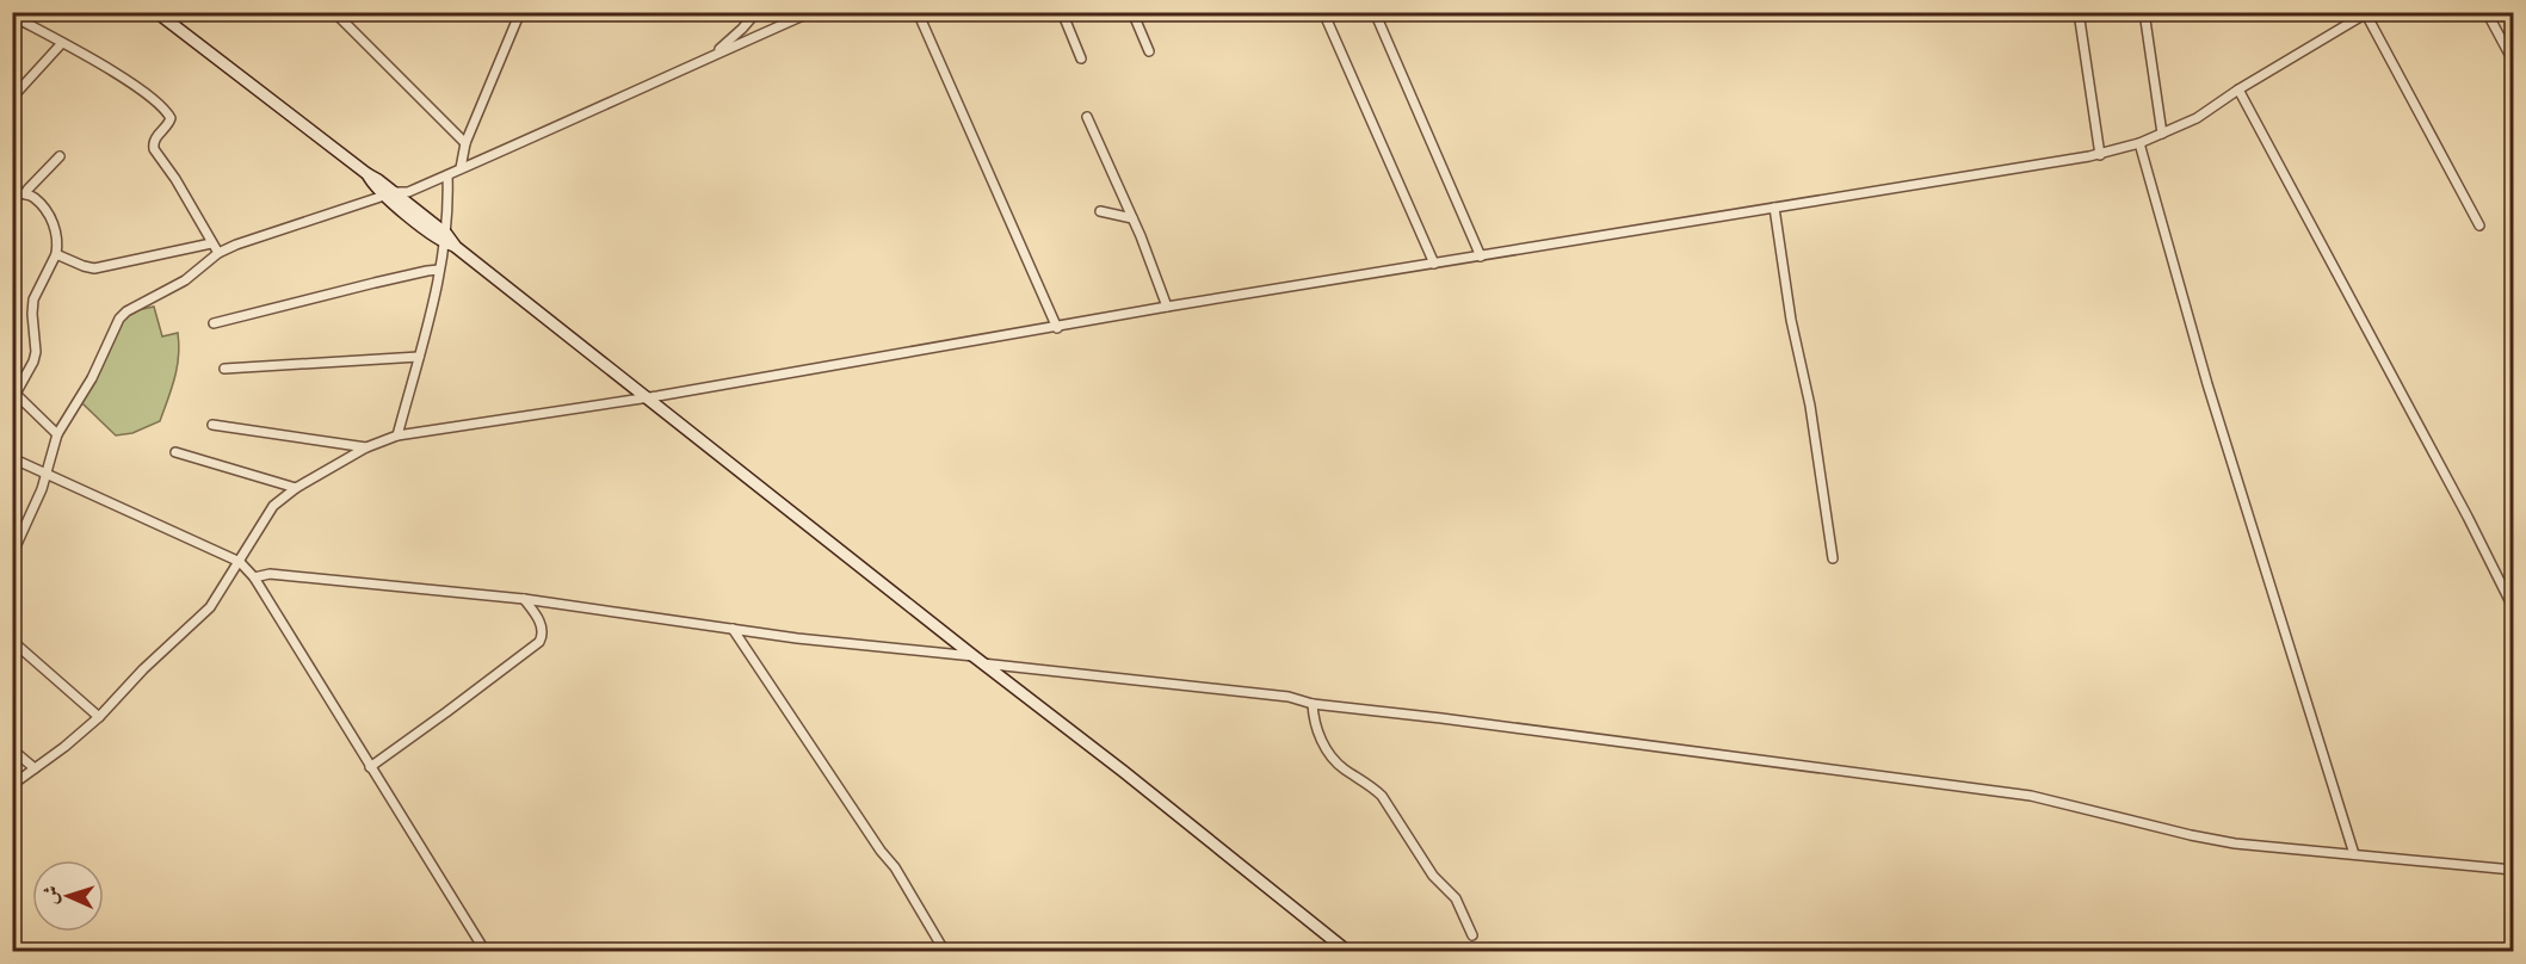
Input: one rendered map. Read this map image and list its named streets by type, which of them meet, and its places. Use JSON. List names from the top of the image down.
{
  "north": "left"
}
